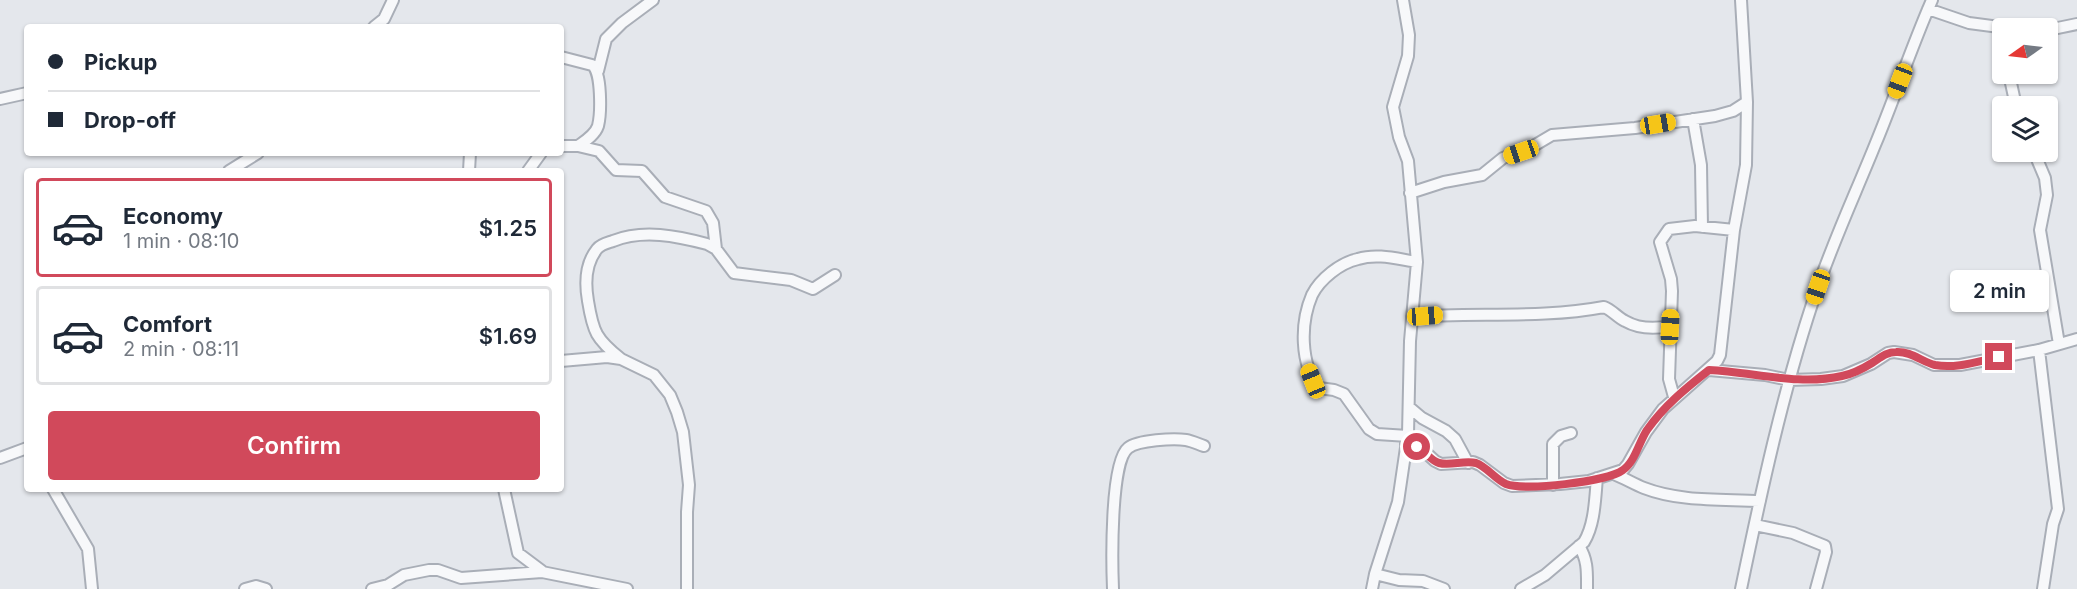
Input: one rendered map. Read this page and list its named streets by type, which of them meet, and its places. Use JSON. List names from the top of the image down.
{
  "north": "left",
  "page": {
    "banner": ["Pickup", "Drop-off"],
    "list": [
      {
        "name": "Economy",
        "note": "1 min · 08:10",
        "value": "$1.25"
      },
      {
        "name": "Comfort",
        "note": "2 min · 08:11",
        "value": "$1.69"
      }
    ],
    "bubble": "2 min",
    "buttons": "Confirm"
  }
}
